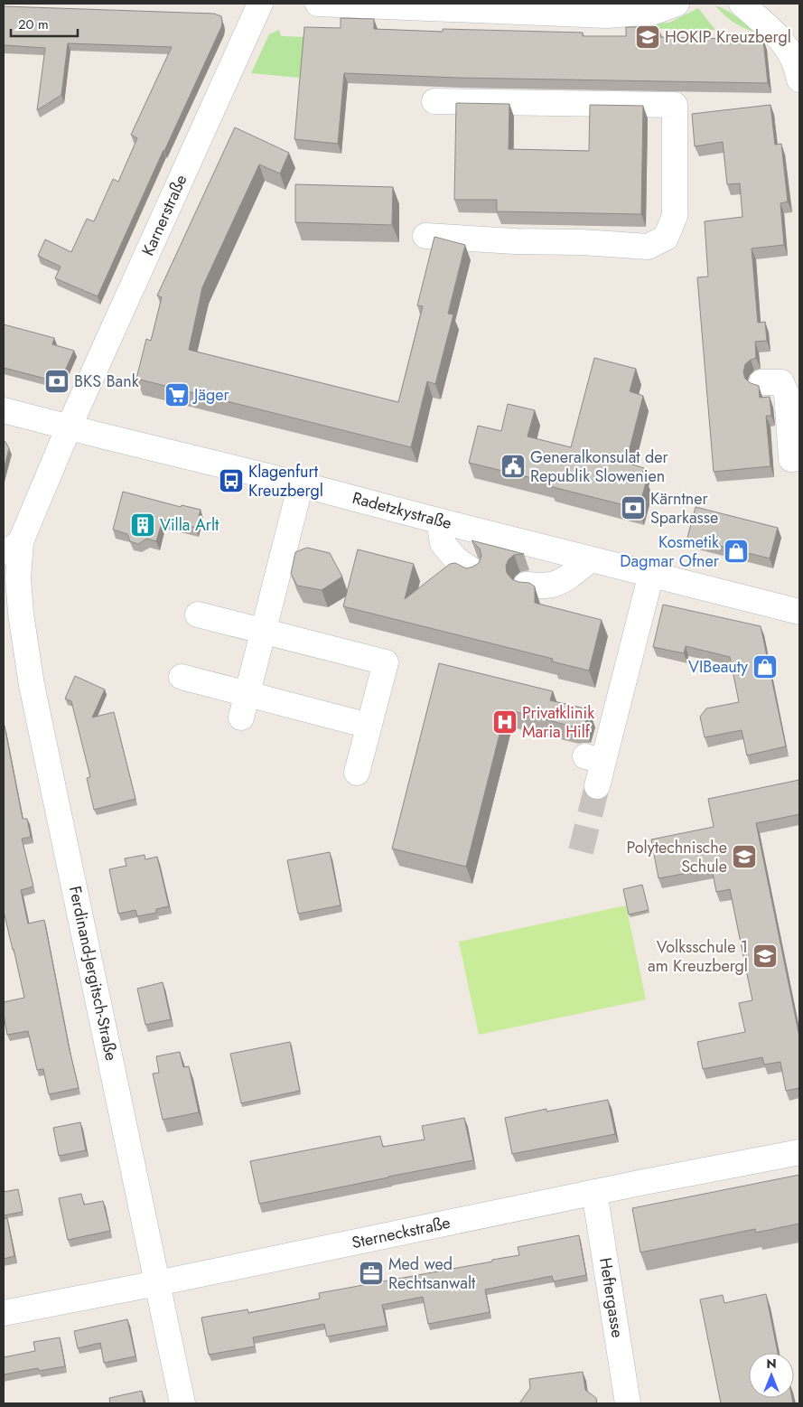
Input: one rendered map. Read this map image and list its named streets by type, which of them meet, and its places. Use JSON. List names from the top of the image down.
{
  "streets": {
    "street": [
      "Karnerstraße",
      "Radetzkystraße",
      "Ferdinand-Jergitsch-Straße",
      "Sterneckstraße",
      "Heftergasse"
    ]
  },
  "crossings": [
    ["Karnerstraße", "Radetzkystraße"],
    ["Karnerstraße", "Ferdinand-Jergitsch-Straße"],
    ["Ferdinand-Jergitsch-Straße", "Sterneckstraße"],
    ["Sterneckstraße", "Heftergasse"]
  ],
  "places": {
    "school or university": ["HOKIP Kreuzbergl", "Polytechnische Schule", "Volksschule 1 am Kreuzbergl"],
    "bank": ["BKS Bank", "Kärntner Sparkasse"],
    "supermarket": ["Jäger"],
    "public building": ["Generalkonsulat der Republik Slowenien"],
    "bus stop": ["Klagenfurt Kreuzbergl"],
    "building": ["Villa Arlt"],
    "shop": ["Kosmetik Dagmar Ofner", "VIBeauty"],
    "hospital": ["Privatklinik Maria Hilf"],
    "office": ["Med wed Rechtsanwalt"]
  },
  "scale_bar": "20 m",
  "north": "top"
}
